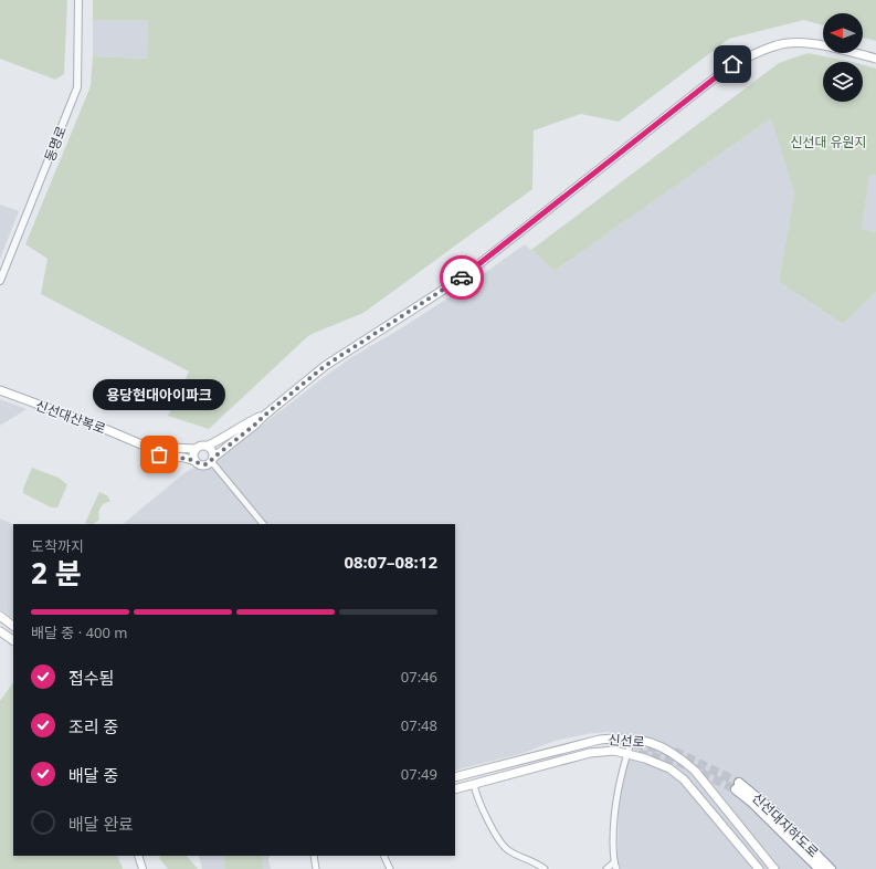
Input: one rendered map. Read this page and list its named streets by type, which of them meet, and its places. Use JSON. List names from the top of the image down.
{
  "streets": {
    "highway": ["신선대지하도로"],
    "main road": ["신선대산복로", "신선로"],
    "street": ["동명로"]
  },
  "parks": ["신선대 유원지"],
  "places": ["용당현대아이파크"],
  "north": "left",
  "page": {
    "bubble": "용당현대아이파크",
    "heading": ["2 분", "도착까지", "08:07–08:12"],
    "bar": "배달 중 · 400 m",
    "list": [
      ["접수됨", "07:46"],
      ["조리 중", "07:48"],
      ["배달 중", "07:49"],
      "배달 완료"
    ]
  }
}
